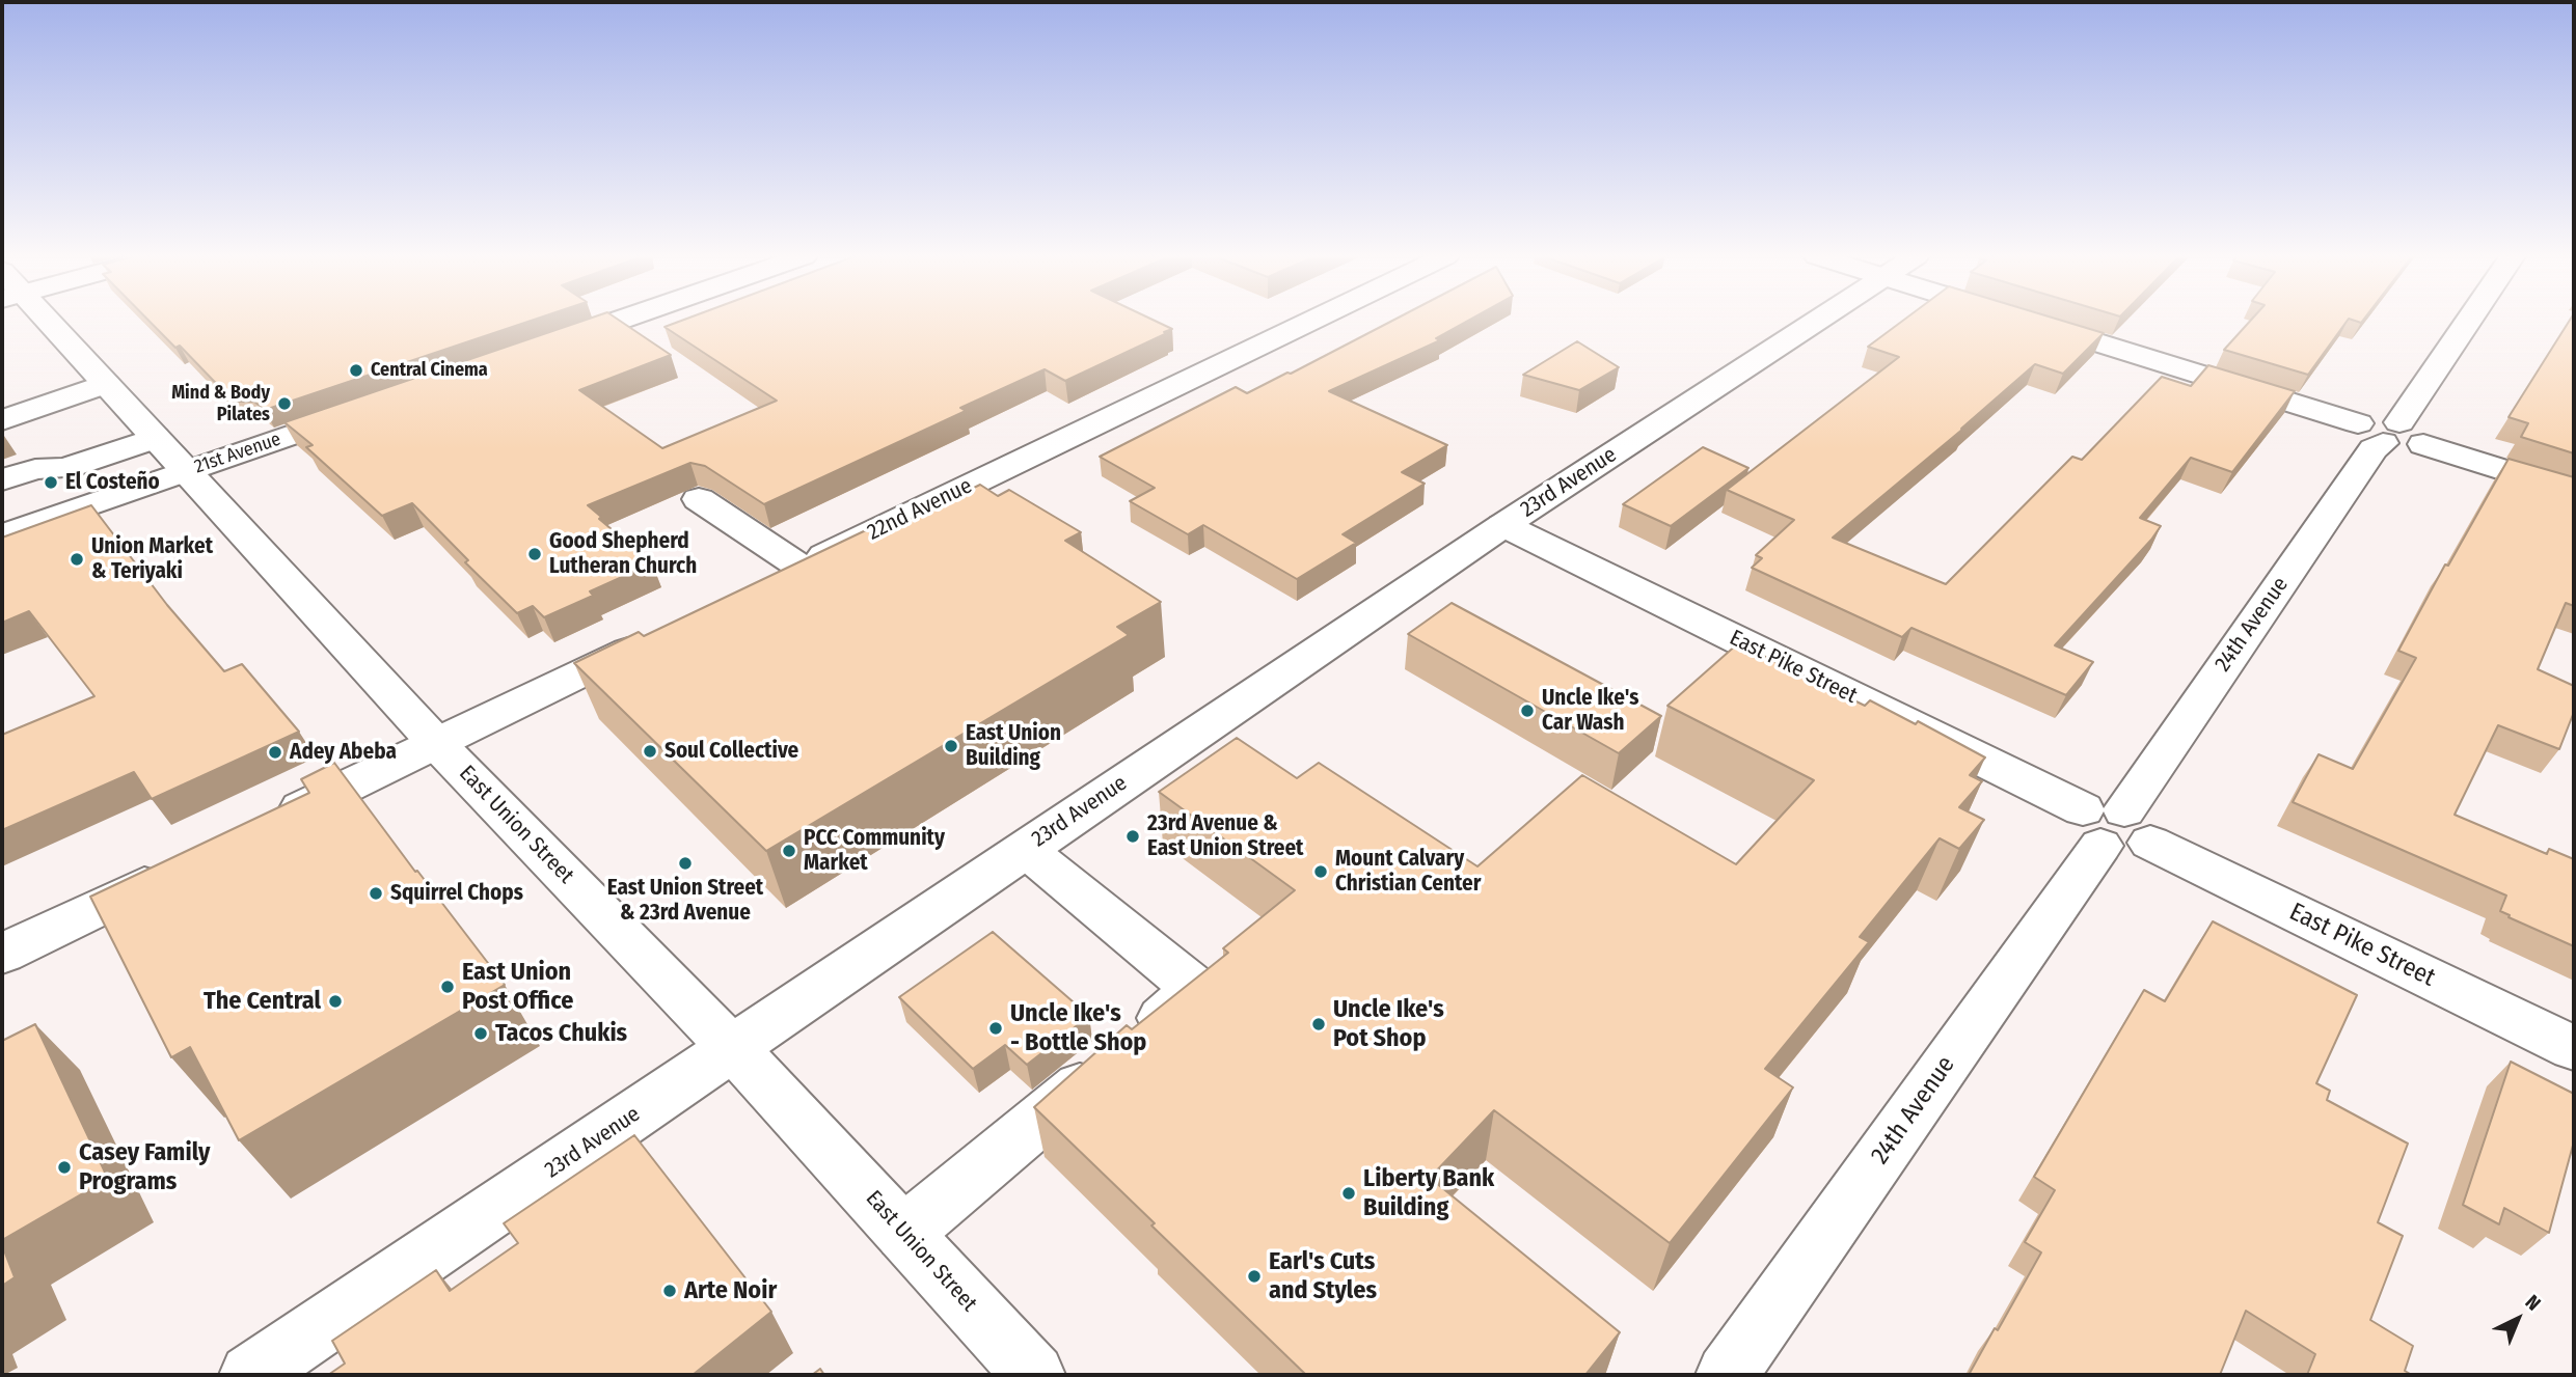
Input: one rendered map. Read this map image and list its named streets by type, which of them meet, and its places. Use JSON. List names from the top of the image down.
{
  "streets": {
    "street": [
      "21st Avenue",
      "23rd Avenue",
      "22nd Avenue",
      "24th Avenue",
      "East Pike Street",
      "East Union Street"
    ]
  },
  "crossings": [
    ["21st Avenue", "East Union Street"],
    ["23rd Avenue", "East Pike Street"],
    ["23rd Avenue", "East Union Street"],
    ["24th Avenue", "East Pike Street"]
  ],
  "places": [
    "Central Cinema",
    "Mind & Body Pilates",
    "El Costeño",
    "Good Shepherd Lutheran Church",
    "Union Market & Teriyaki",
    "Uncle Ike's Car Wash",
    "East Union Building",
    "Soul Collective",
    "Adey Abeba",
    "23rd Avenue & East Union Street",
    "PCC Community Market",
    "East Union Street & 23rd Avenue",
    "Mount Calvary Christian Center",
    "Squirrel Chops",
    "East Union Post Office",
    "The Central",
    "Uncle Ike's Pot Shop",
    "Uncle Ike's - Bottle Shop",
    "Tacos Chukis",
    "Casey Family Programs",
    "Liberty Bank Building",
    "Earl's Cuts and Styles",
    "Arte Noir"
  ],
  "north": "top right"
}
